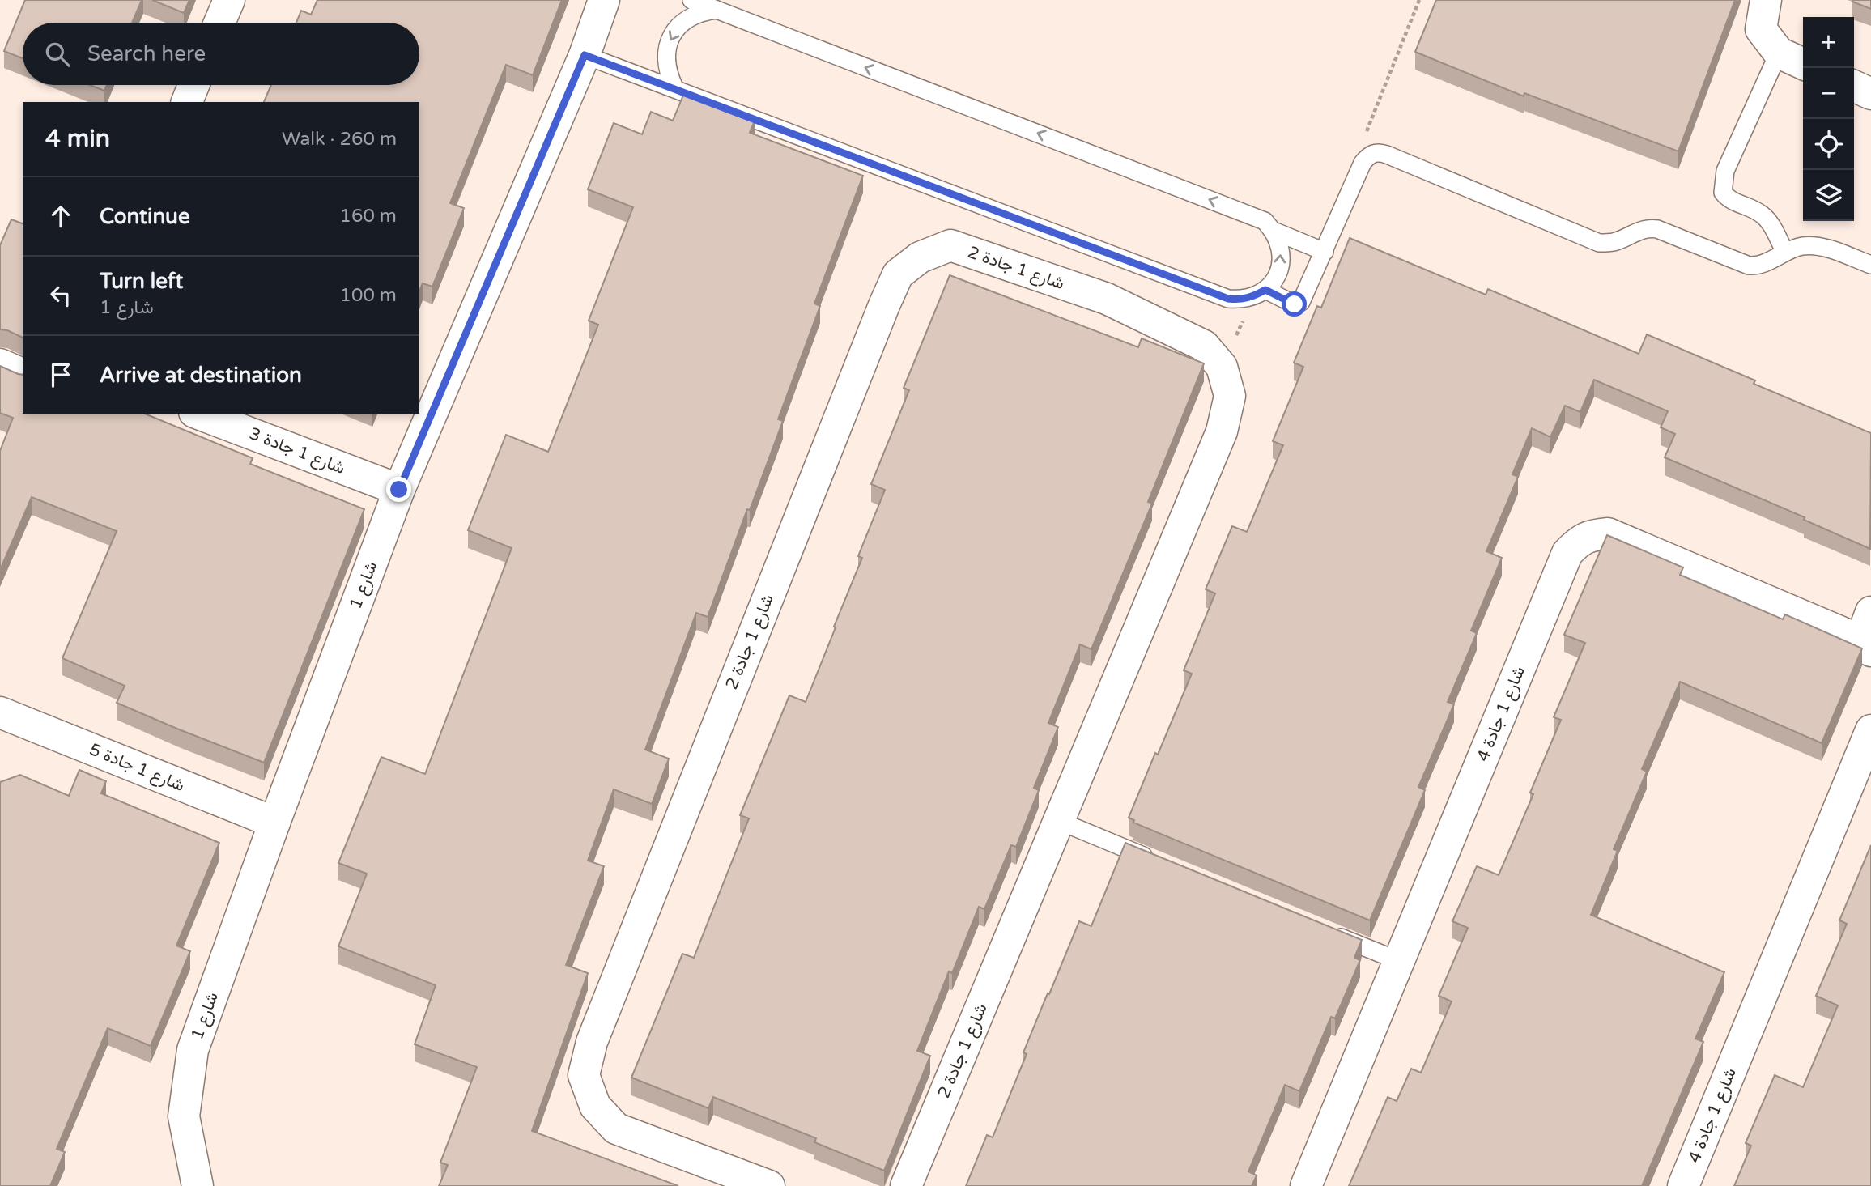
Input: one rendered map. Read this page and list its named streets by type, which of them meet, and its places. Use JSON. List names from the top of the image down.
{
  "streets": {
    "street": [
      "شارع 1 جادة 2",
      "شارع 1 جادة 3",
      "شارع 1",
      "شارع 1 جادة 4",
      "شارع 1 جادة 5"
    ]
  },
  "crossings": [
    ["شارع 1 جادة 3", "شارع 1"],
    ["شارع 1", "شارع 1 جادة 5"]
  ],
  "page": {
    "map_buttons": ["+", "−"],
    "search": "Search here",
    "heading": ["4 min", "Walk · 260 m"],
    "list": [
      ["Continue", "160 m"],
      ["Turn left", "شارع 1", "100 m"],
      "Arrive at destination"
    ]
  }
}
